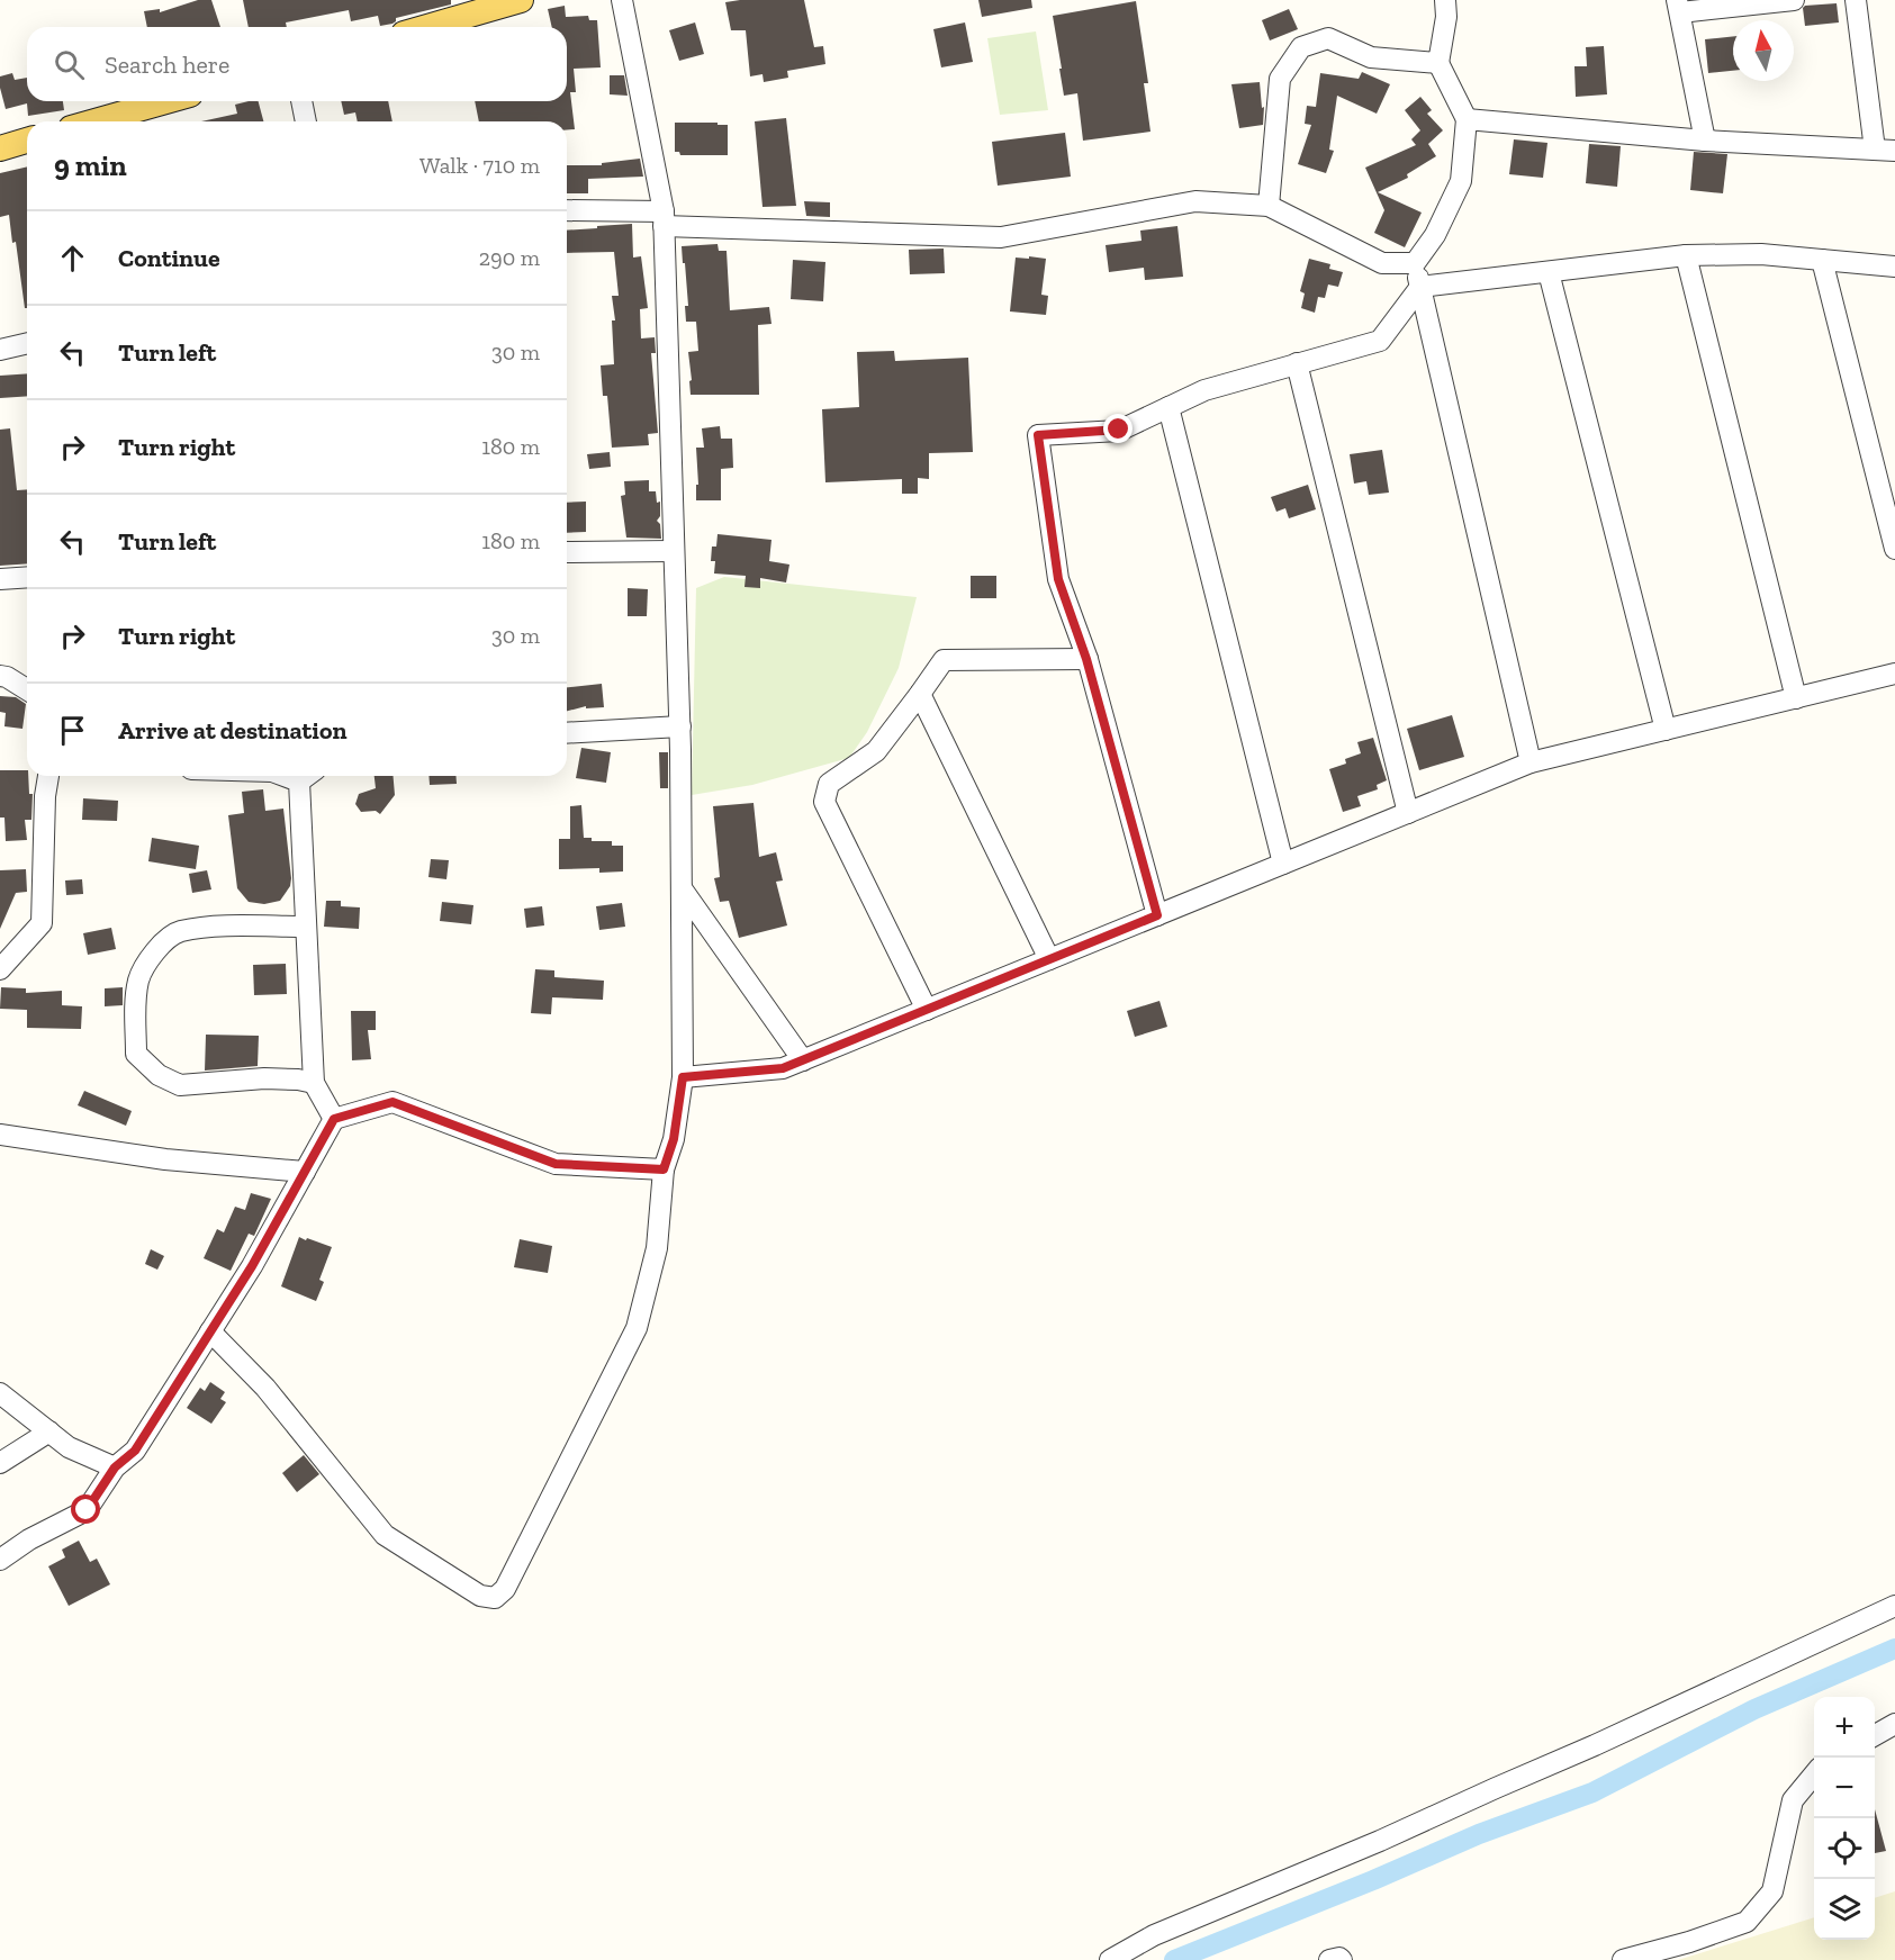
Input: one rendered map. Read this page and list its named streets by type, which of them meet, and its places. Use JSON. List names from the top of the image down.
{
  "north": "top",
  "page": {
    "search": "Search here",
    "heading": ["9 min", "Walk · 710 m"],
    "list": [
      ["Continue", "290 m"],
      ["Turn left", "30 m"],
      ["Turn right", "180 m"],
      ["Turn left", "180 m"],
      ["Turn right", "30 m"],
      "Arrive at destination"
    ],
    "map_buttons": ["+", "−"]
  }
}
